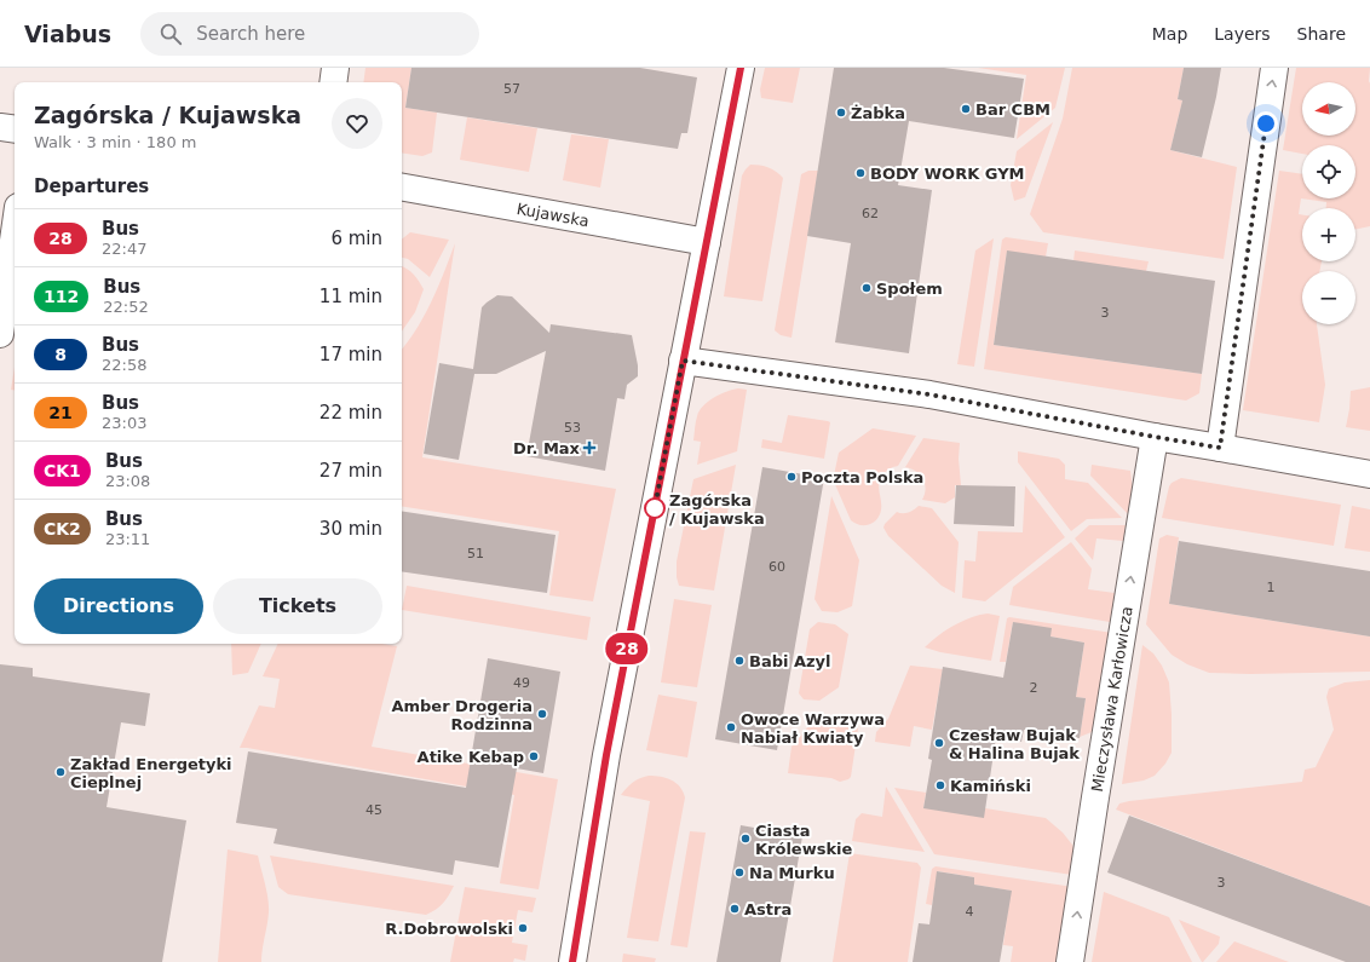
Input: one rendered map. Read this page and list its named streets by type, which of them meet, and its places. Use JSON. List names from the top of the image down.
{
  "streets": {
    "street": ["Kujawska", "Mieczysława Karłowicza"]
  },
  "one_way": ["Mieczysława Karłowicza"],
  "places": {
    "other": [
      "Bar CBM",
      "Żabka",
      "BODY WORK GYM",
      "Społem",
      "Poczta Polska",
      "Zagórska / Kujawska",
      "Babi Azyl",
      "Amber Drogeria Rodzinna",
      "Owoce Warzywa Nabiał Kwiaty",
      "Czesław Bujak & Halina Bujak",
      "Atike Kebap",
      "Zakład Energetyki Cieplnej",
      "Kamiński",
      "Ciasta Królewskie",
      "Na Murku",
      "Astra",
      "R.Dobrowolski"
    ],
    "health": ["Dr. Max"]
  },
  "lines": ["bus line 28"],
  "house_numbers": [
    "57",
    "62",
    "3",
    "53",
    "51",
    "60",
    "1",
    "49",
    "2",
    "45",
    "3",
    "4"
  ],
  "north": "left",
  "page": {
    "header": "Viabus",
    "search": "Search here",
    "nav": ["Map", "Layers", "Share"],
    "on_map": "28",
    "map_buttons": ["+", "−"],
    "heading": [
      ["Zagórska / Kujawska", "Walk · 3 min · 180 m"],
      "Departures"
    ],
    "list": [
      {
        "mark": "28",
        "name": "Bus",
        "note": "22:47",
        "value": "6 min"
      },
      {
        "mark": "112",
        "name": "Bus",
        "note": "22:52",
        "value": "11 min"
      },
      {
        "mark": "8",
        "name": "Bus",
        "note": "22:58",
        "value": "17 min"
      },
      {
        "mark": "21",
        "name": "Bus",
        "note": "23:03",
        "value": "22 min"
      },
      {
        "mark": "CK1",
        "name": "Bus",
        "note": "23:08",
        "value": "27 min"
      },
      {
        "mark": "CK2",
        "name": "Bus",
        "note": "23:11",
        "value": "30 min"
      }
    ],
    "buttons": ["Directions", "Tickets"]
  }
}
